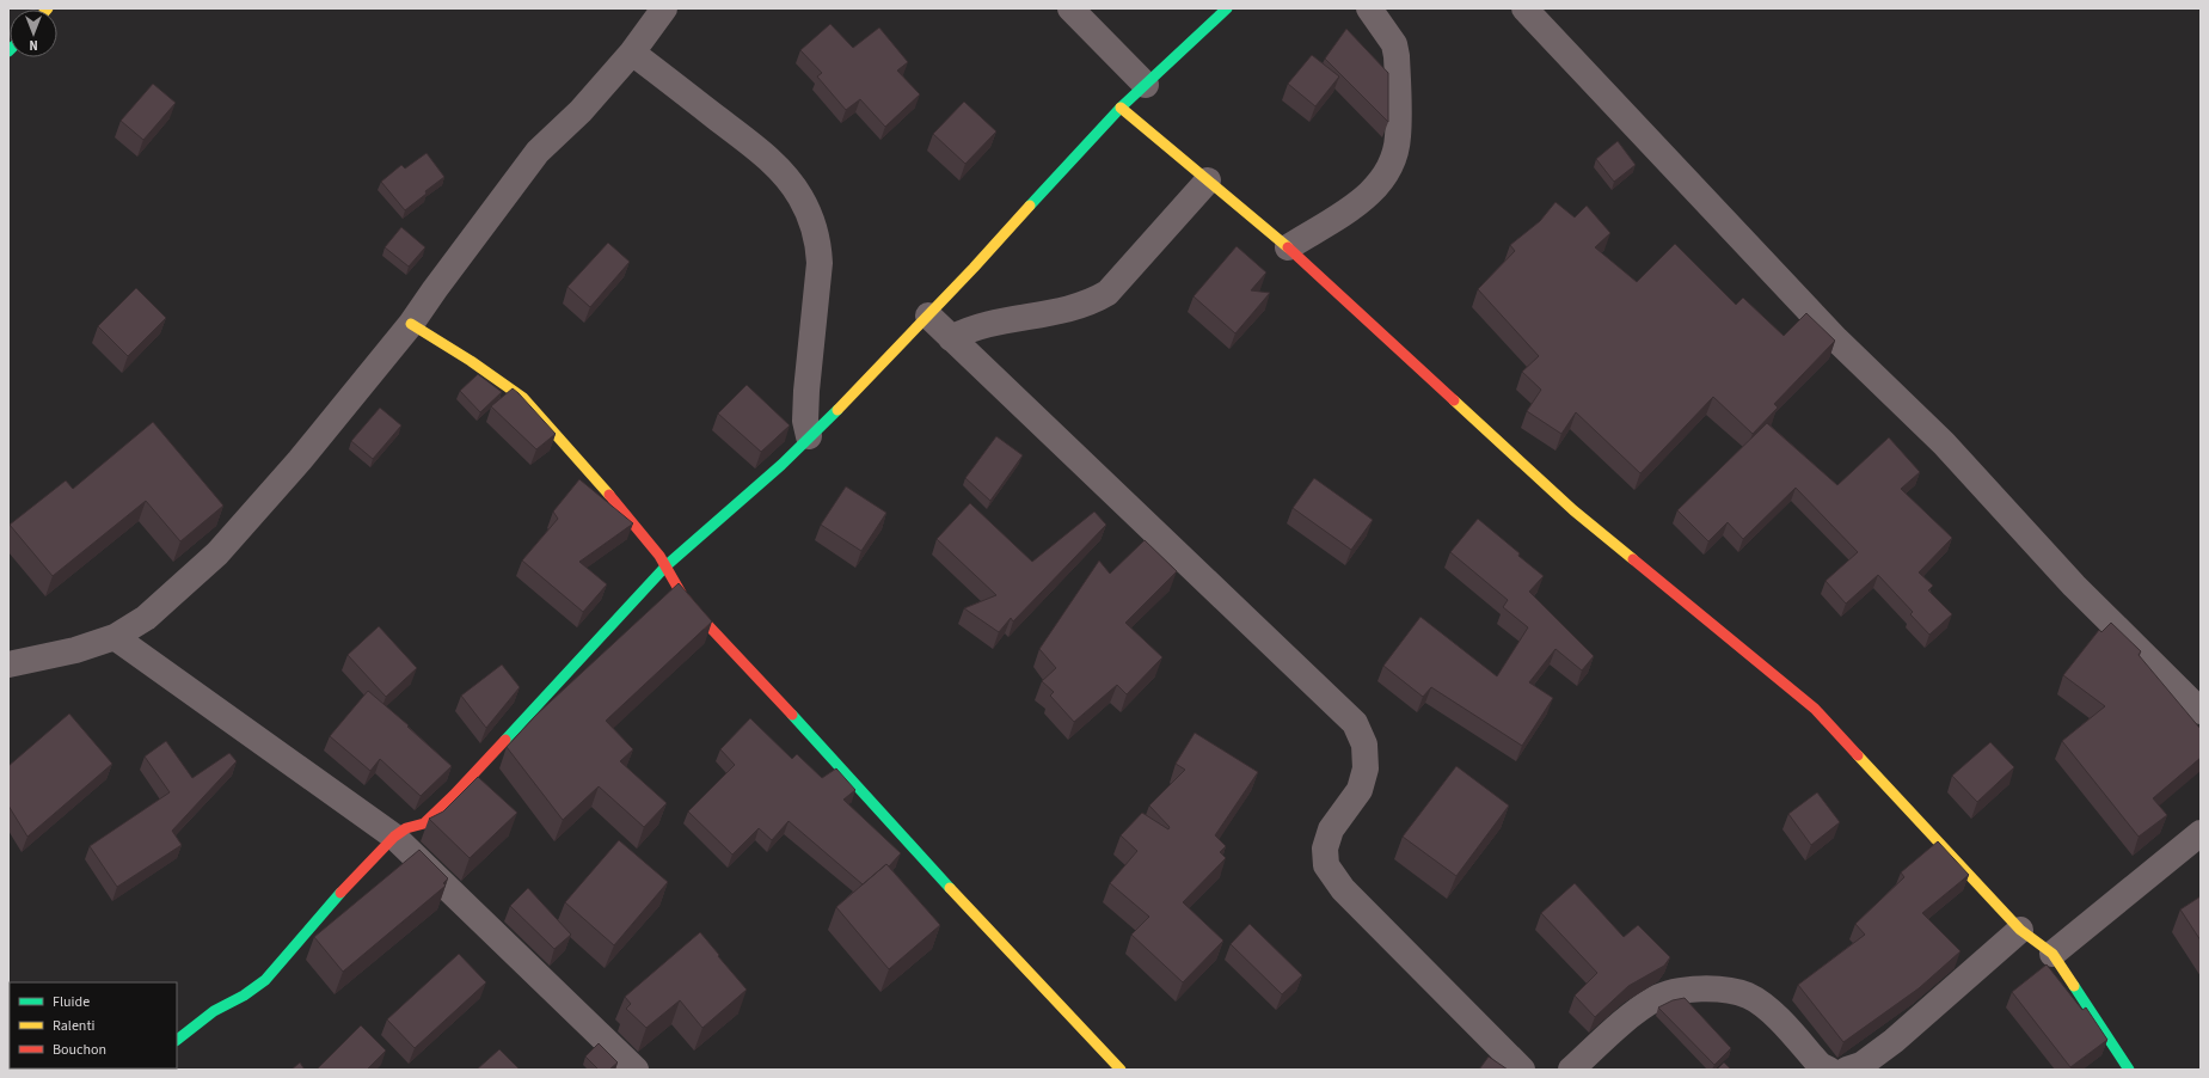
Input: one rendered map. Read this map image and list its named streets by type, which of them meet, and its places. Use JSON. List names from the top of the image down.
{
  "legend": ["Fluide", "Ralenti", "Bouchon"],
  "north": "bottom"
}
